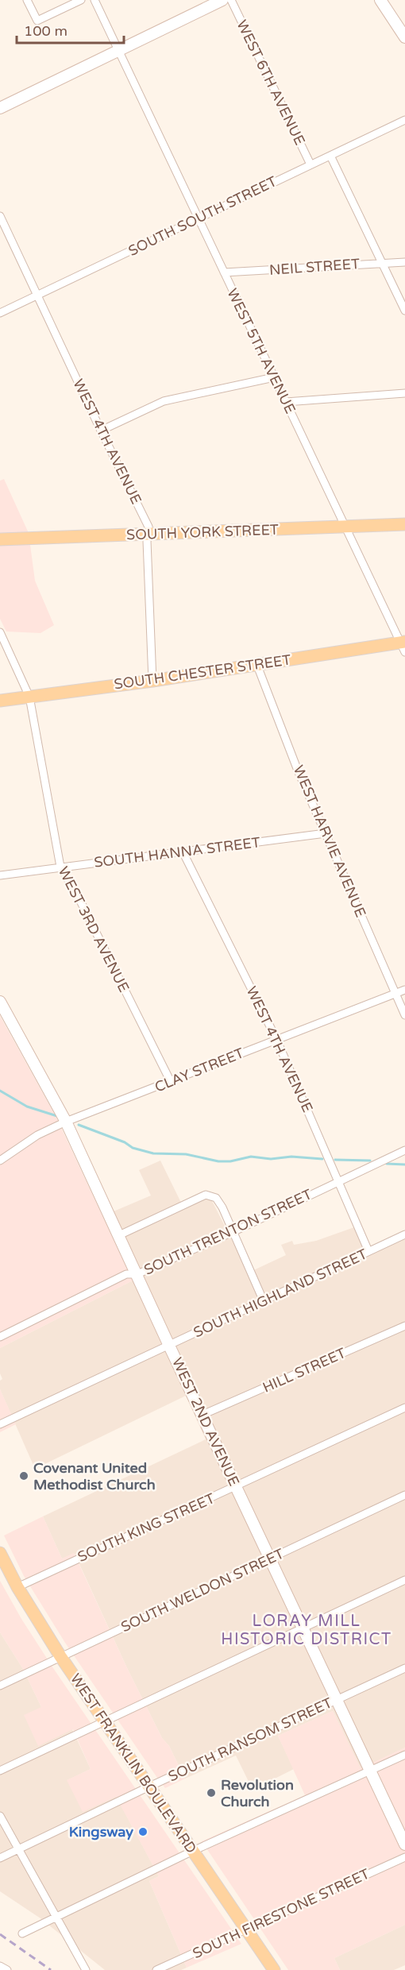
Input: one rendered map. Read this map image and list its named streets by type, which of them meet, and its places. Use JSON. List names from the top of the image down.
{
  "streets": {
    "main road": ["SOUTH YORK STREET", "SOUTH CHESTER STREET", "WEST FRANKLIN BOULEVARD"],
    "street": [
      "WEST 6TH AVENUE",
      "SOUTH SOUTH STREET",
      "NEIL STREET",
      "WEST 5TH AVENUE",
      "WEST 4TH AVENUE",
      "WEST HARVIE AVENUE",
      "SOUTH HANNA STREET",
      "WEST 3RD AVENUE",
      "CLAY STREET",
      "SOUTH TRENTON STREET",
      "SOUTH HIGHLAND STREET",
      "HILL STREET",
      "WEST 2ND AVENUE",
      "SOUTH KING STREET",
      "SOUTH WELDON STREET",
      "SOUTH RANSOM STREET",
      "SOUTH FIRESTONE STREET"
    ]
  },
  "crossings": [
    ["WEST 6TH AVENUE", "SOUTH SOUTH STREET"],
    ["SOUTH SOUTH STREET", "WEST 5TH AVENUE"],
    ["SOUTH SOUTH STREET", "WEST 4TH AVENUE"],
    ["NEIL STREET", "WEST 5TH AVENUE"],
    ["WEST 5TH AVENUE", "SOUTH YORK STREET"],
    ["WEST 5TH AVENUE", "SOUTH CHESTER STREET"],
    ["WEST 4TH AVENUE", "SOUTH YORK STREET"],
    ["WEST 4TH AVENUE", "SOUTH CHESTER STREET"],
    ["WEST 4TH AVENUE", "SOUTH HANNA STREET"],
    ["WEST 4TH AVENUE", "CLAY STREET"],
    ["WEST 4TH AVENUE", "SOUTH TRENTON STREET"],
    ["WEST 4TH AVENUE", "SOUTH HIGHLAND STREET"],
    ["SOUTH CHESTER STREET", "WEST HARVIE AVENUE"],
    ["SOUTH CHESTER STREET", "WEST 3RD AVENUE"],
    ["WEST HARVIE AVENUE", "SOUTH HANNA STREET"],
    ["WEST HARVIE AVENUE", "CLAY STREET"],
    ["SOUTH HANNA STREET", "WEST 3RD AVENUE"],
    ["WEST 3RD AVENUE", "CLAY STREET"],
    ["CLAY STREET", "WEST 2ND AVENUE"],
    ["SOUTH TRENTON STREET", "WEST 2ND AVENUE"],
    ["SOUTH HIGHLAND STREET", "WEST 2ND AVENUE"],
    ["HILL STREET", "WEST 2ND AVENUE"],
    ["WEST 2ND AVENUE", "SOUTH KING STREET"],
    ["WEST 2ND AVENUE", "SOUTH WELDON STREET"],
    ["WEST 2ND AVENUE", "SOUTH RANSOM STREET"],
    ["SOUTH KING STREET", "WEST FRANKLIN BOULEVARD"],
    ["SOUTH WELDON STREET", "WEST FRANKLIN BOULEVARD"],
    ["SOUTH RANSOM STREET", "WEST FRANKLIN BOULEVARD"],
    ["WEST FRANKLIN BOULEVARD", "SOUTH FIRESTONE STREET"]
  ],
  "districts": ["LORAY MILL HISTORIC DISTRICT"],
  "places": ["Covenant United Methodist Church", "Revolution Church", "Kingsway"],
  "scale_bar": "100 m"
}
